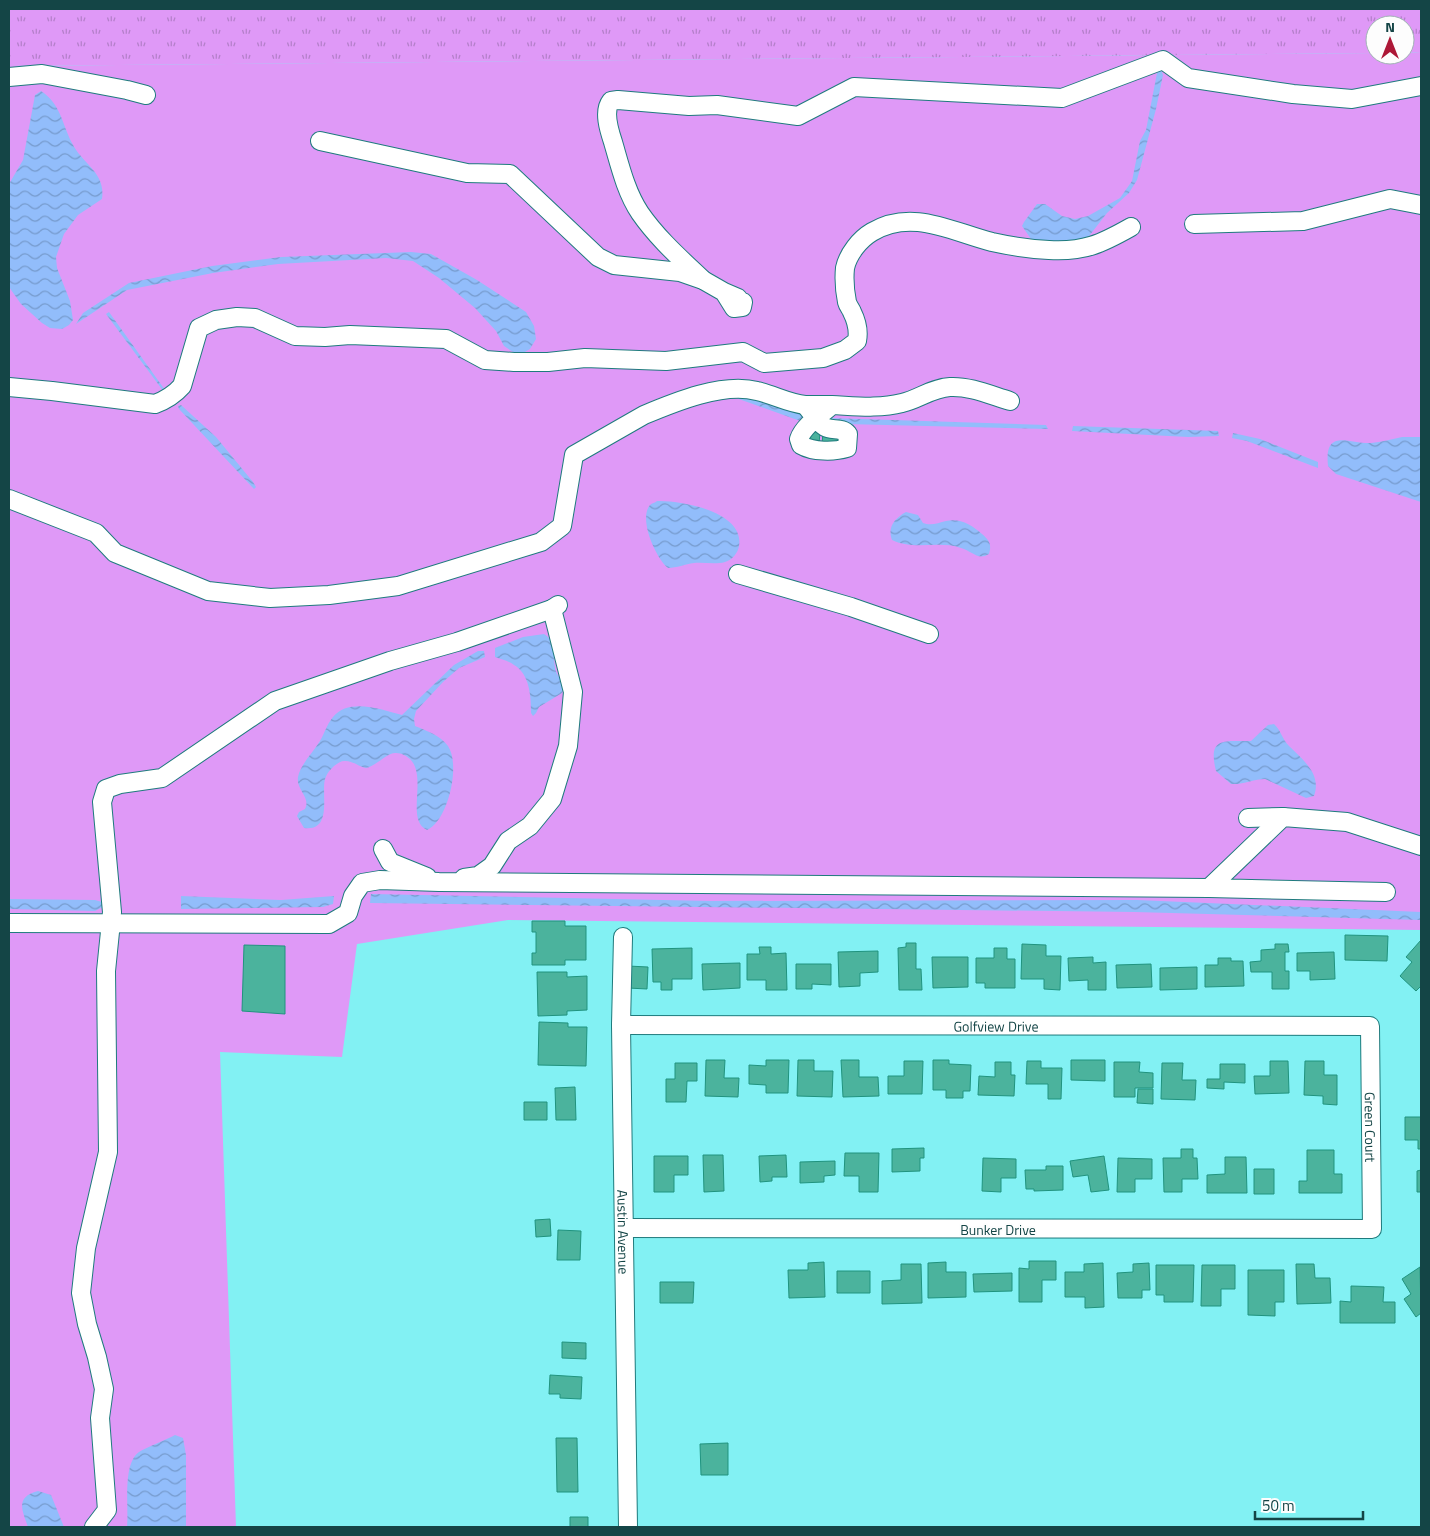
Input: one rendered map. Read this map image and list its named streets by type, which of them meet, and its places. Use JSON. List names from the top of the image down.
{
  "streets": {
    "street": [
      "Golfview Drive",
      "Green Court",
      "Bunker Drive",
      "Austin Avenue"
    ]
  },
  "crossings": [
    ["Golfview Drive", "Green Court"],
    ["Golfview Drive", "Austin Avenue"],
    ["Green Court", "Bunker Drive"],
    ["Bunker Drive", "Austin Avenue"]
  ],
  "scale_bar": "50 m",
  "north": "top"
}
